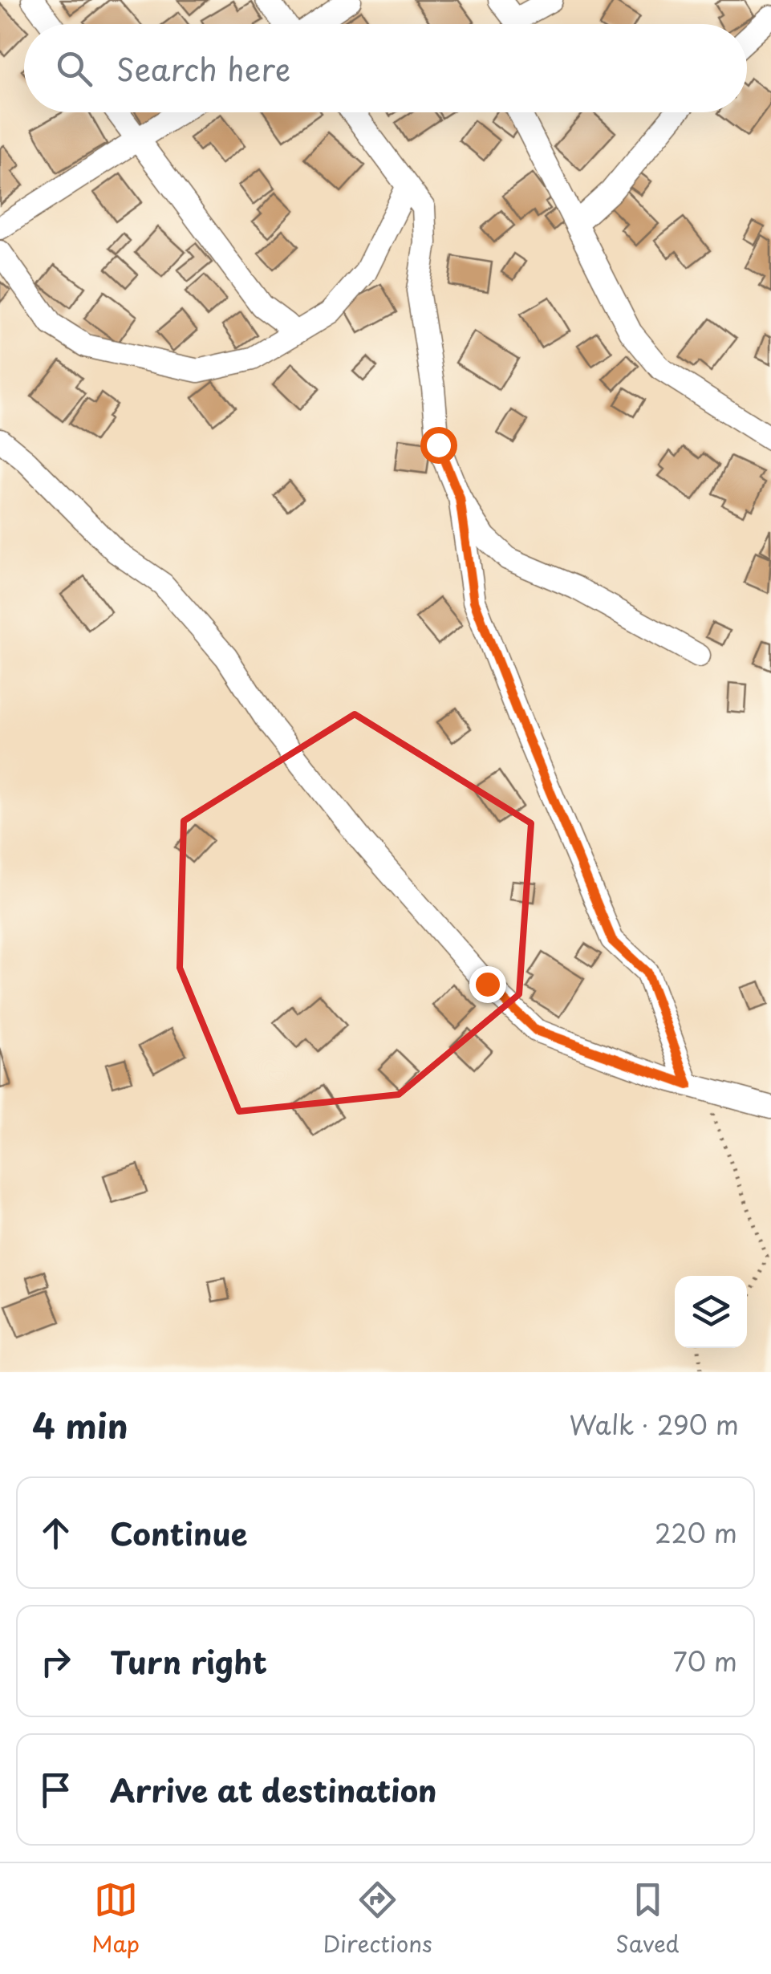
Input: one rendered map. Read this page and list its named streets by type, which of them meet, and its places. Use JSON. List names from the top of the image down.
{
  "page": {
    "search": "Search here",
    "heading": ["4 min", "Walk · 290 m"],
    "list": [
      ["Continue", "220 m"],
      ["Turn right", "70 m"],
      "Arrive at destination"
    ],
    "nav": ["Map", "Directions", "Saved"]
  }
}
